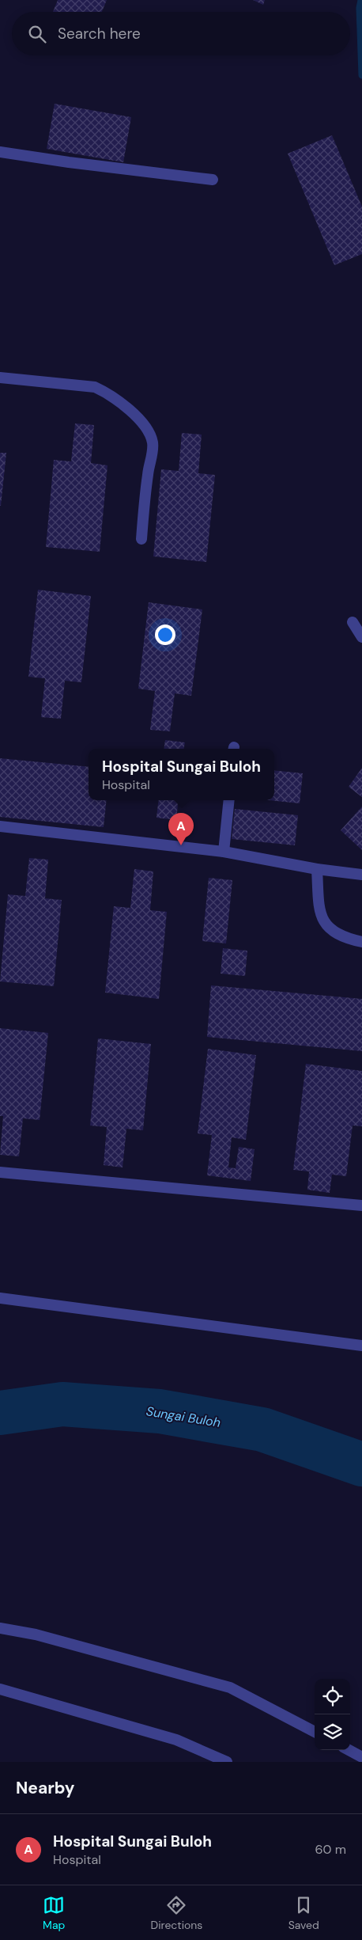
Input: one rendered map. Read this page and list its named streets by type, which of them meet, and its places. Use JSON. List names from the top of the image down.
{
  "water": ["Sungai Buloh"],
  "page": {
    "search": "Search here",
    "popup": ["Hospital Sungai Buloh", "Hospital"],
    "pins": "A",
    "heading": "Nearby",
    "list": [
      {
        "mark": "A",
        "name": "Hospital Sungai Buloh",
        "note": "Hospital",
        "value": "60 m"
      }
    ],
    "nav": ["Map", "Directions", "Saved"]
  }
}
